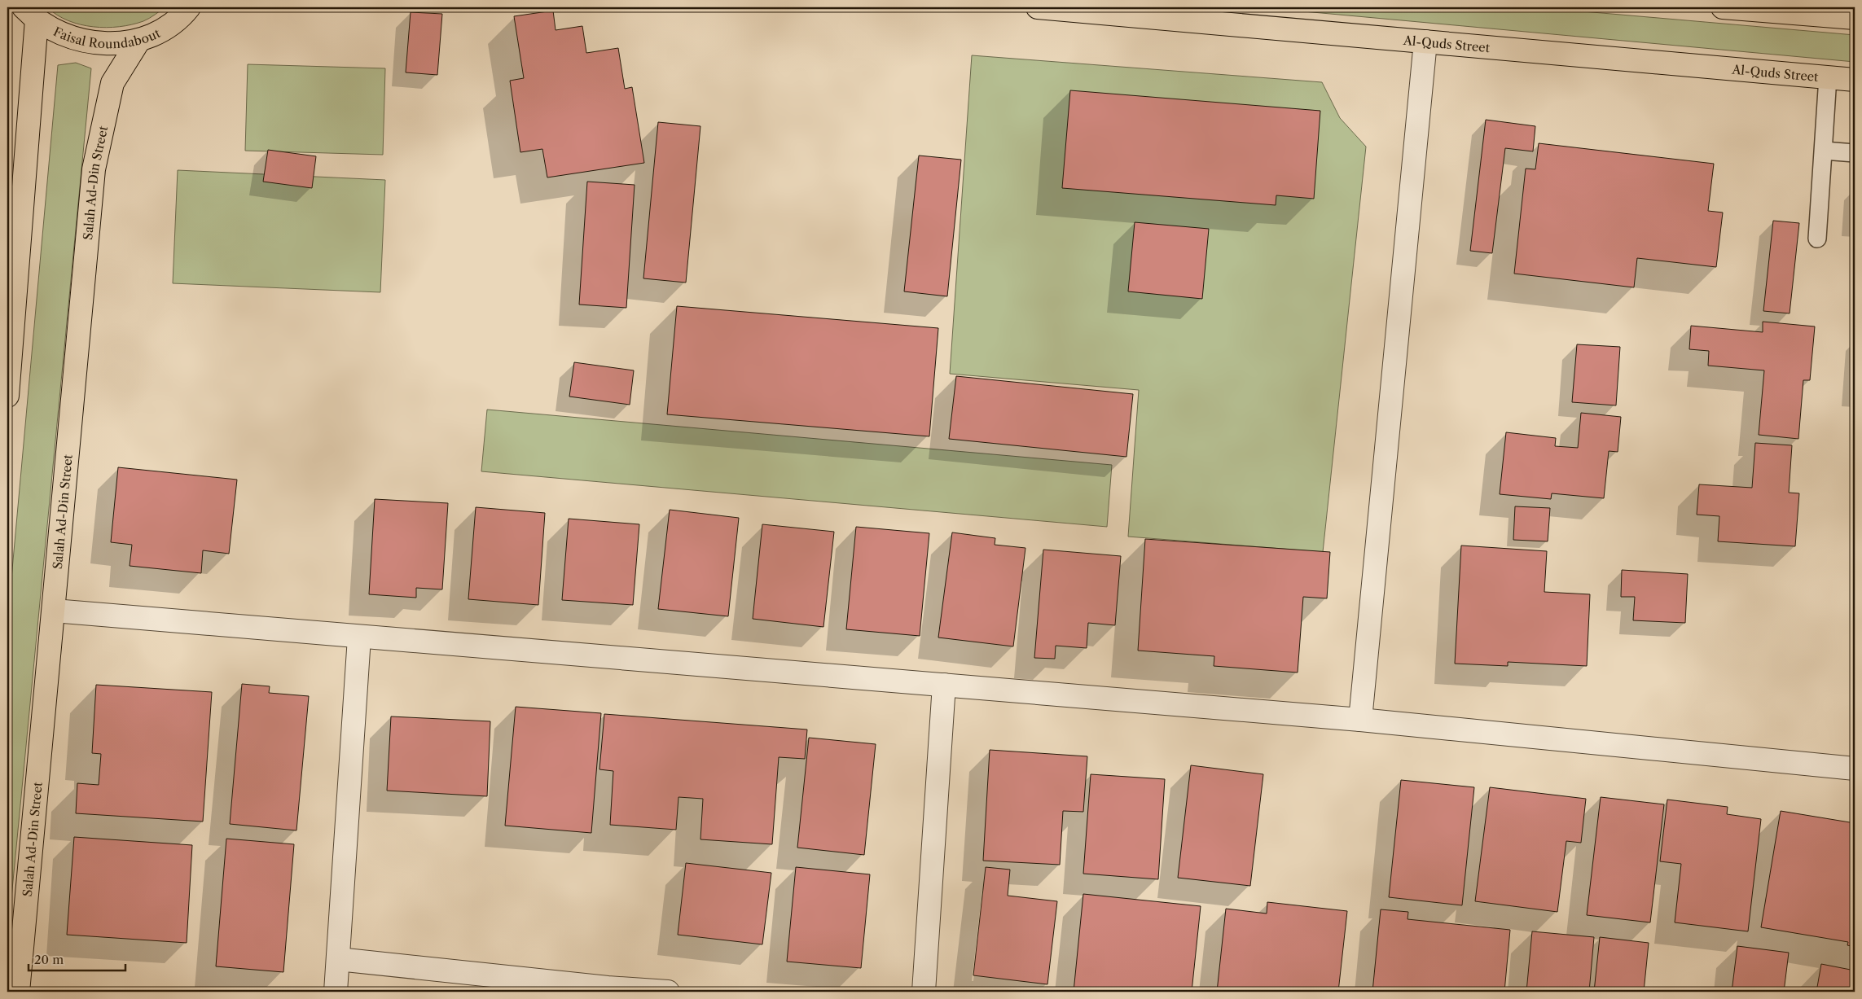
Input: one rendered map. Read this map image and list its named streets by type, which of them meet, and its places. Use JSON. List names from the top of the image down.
{
  "streets": {
    "main road": ["Faisal Roundabout", "Al-Quds Street", "Salah Ad-Din Street"]
  },
  "crossings": [
    ["Faisal Roundabout", "Salah Ad-Din Street"]
  ],
  "scale_bar": "20 m"
}
